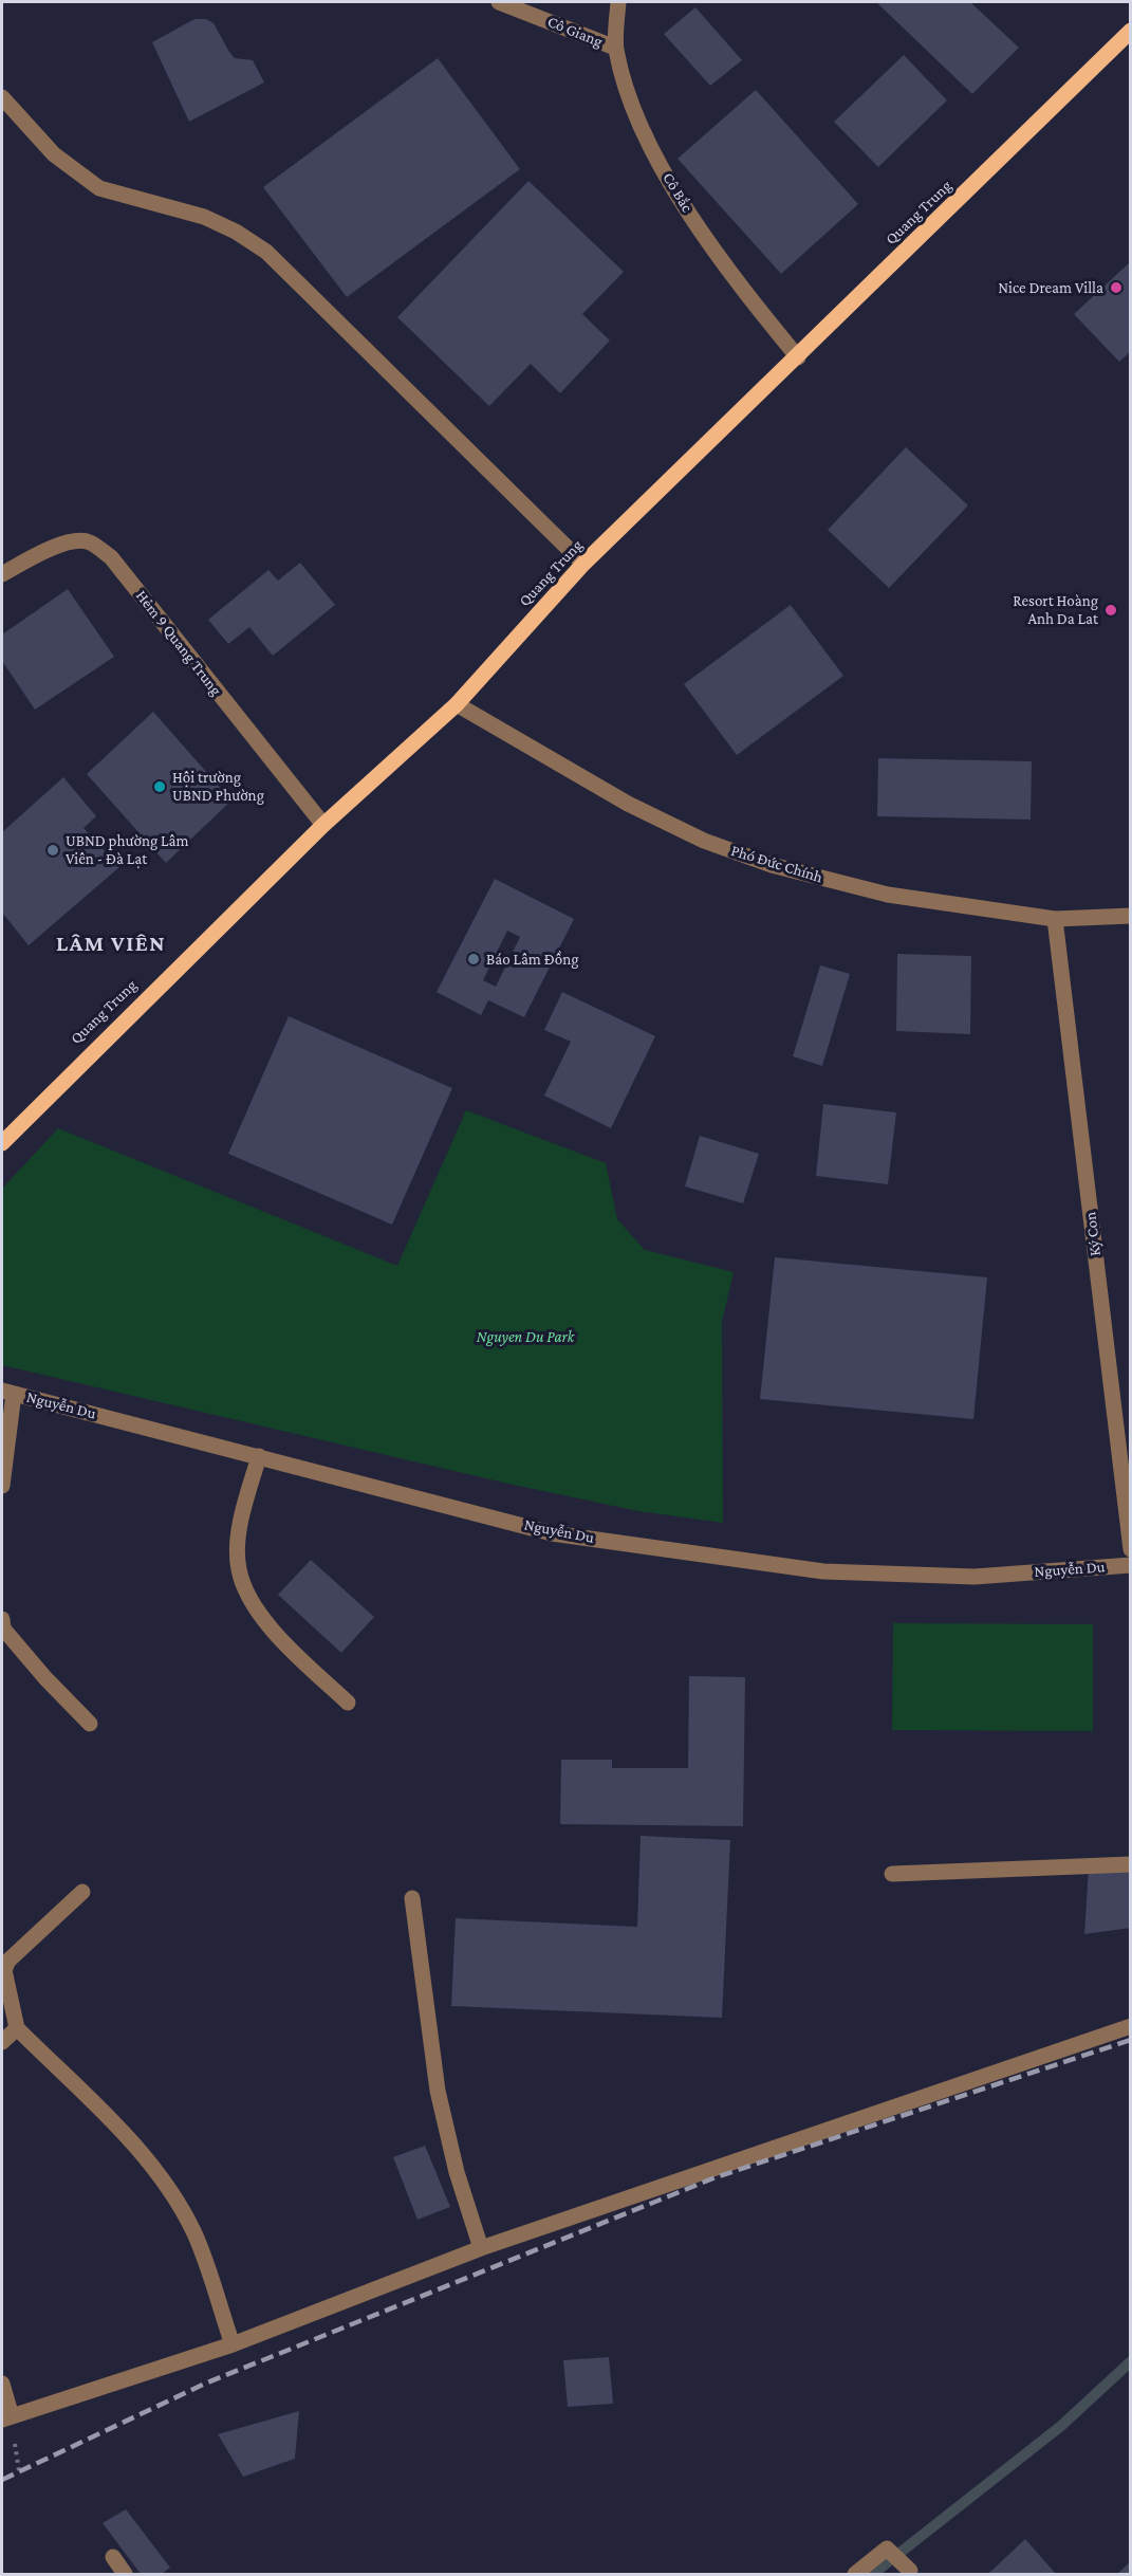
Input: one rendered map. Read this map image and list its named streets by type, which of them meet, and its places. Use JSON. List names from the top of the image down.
{
  "streets": {
    "main road": ["Quang Trung"],
    "street": [
      "Cô Giang",
      "Cô Bắc",
      "Hẻm 9 Quang Trung",
      "Phó Đức Chính",
      "Ký Con",
      "Nguyễn Du"
    ]
  },
  "crossings": [
    ["Cô Giang", "Cô Bắc"],
    ["Cô Bắc", "Quang Trung"],
    ["Quang Trung", "Hẻm 9 Quang Trung"],
    ["Quang Trung", "Phó Đức Chính"],
    ["Phó Đức Chính", "Ký Con"]
  ],
  "districts": ["LÂM VIÊN"],
  "parks": ["Nguyen Du Park"],
  "places": [
    "Nice Dream Villa",
    "Resort Hoàng Anh Da Lat",
    "Hội trường UBND Phường",
    "UBND phường Lâm Viên - Đà Lạt",
    "Báo Lâm Đồng"
  ]
}
